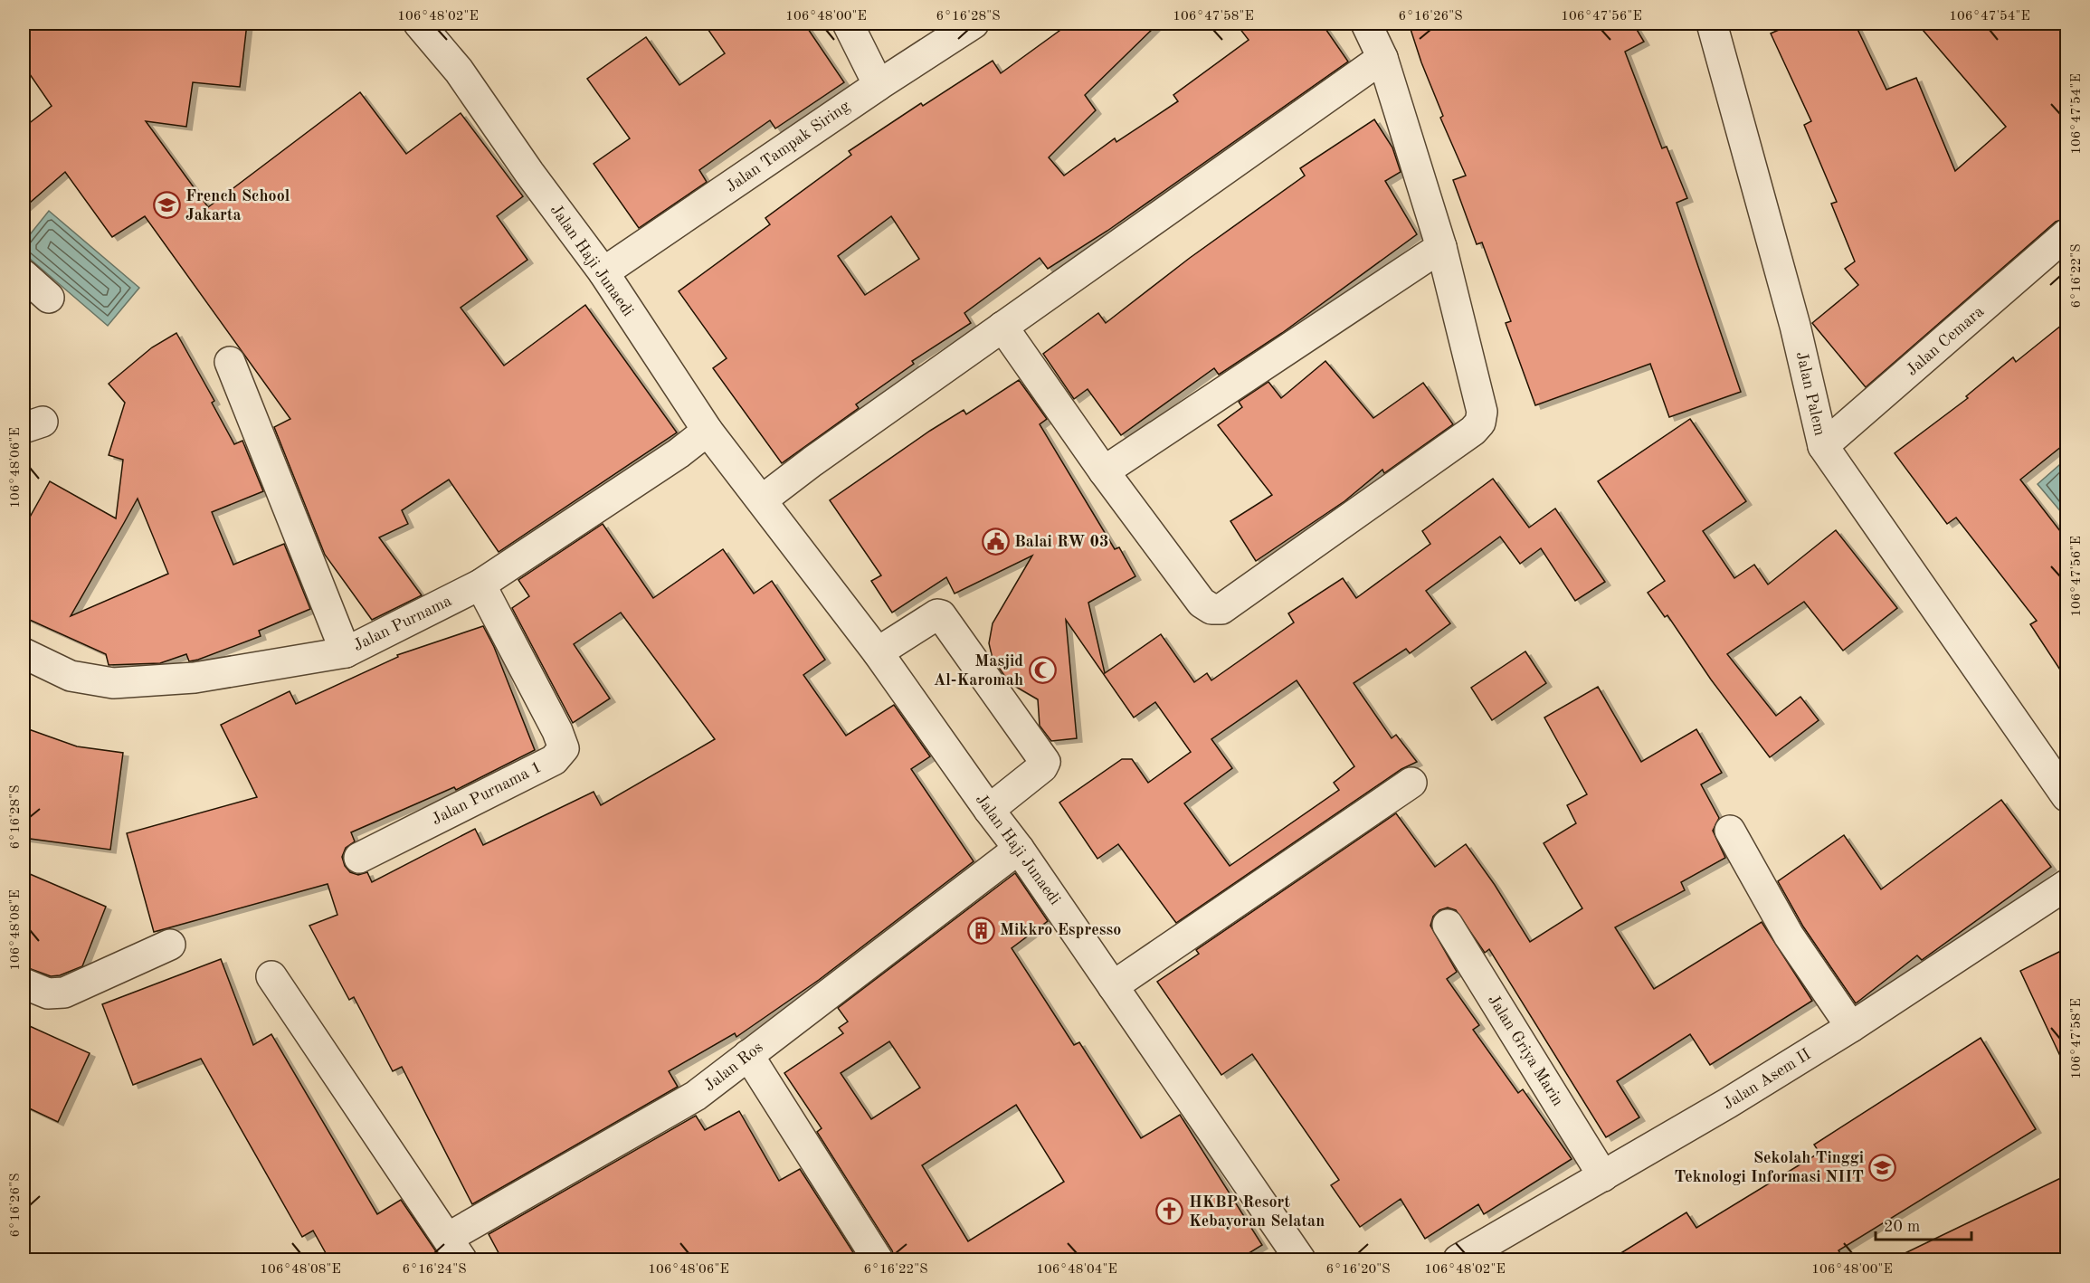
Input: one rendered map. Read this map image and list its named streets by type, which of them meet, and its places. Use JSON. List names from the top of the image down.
{
  "streets": {
    "street": [
      "Jalan Tampak Siring",
      "Jalan Haji Junaedi",
      "Jalan Cemara",
      "Jalan Palem",
      "Jalan Purnama",
      "Jalan Purnama 1",
      "Jalan Griya Marin",
      "Jalan Ros",
      "Jalan Asem II"
    ]
  },
  "crossings": [
    ["Jalan Tampak Siring", "Jalan Haji Junaedi"],
    ["Jalan Haji Junaedi", "Jalan Purnama"],
    ["Jalan Haji Junaedi", "Jalan Ros"],
    ["Jalan Cemara", "Jalan Palem"],
    ["Jalan Purnama", "Jalan Purnama 1"],
    ["Jalan Griya Marin", "Jalan Asem II"]
  ],
  "places": {
    "school or university": ["French School Jakarta", "Sekolah Tinggi Teknologi Informasi NIIT"],
    "public building": ["Balai RW 03"],
    "mosque": ["Masjid Al-Karomah"],
    "building": ["Mikkro Espresso"],
    "church": ["HKBP Resort Kebayoran Selatan"]
  },
  "scale_bar": "20 m",
  "coordinates": [
    "106°48'02\"E",
    "106°48'00\"E",
    "6°16'28\"S",
    "106°47'58\"E",
    "6°16'26\"S",
    "106°47'56\"E",
    "106°47'54\"E",
    "6°16'22\"S",
    "106°48'06\"E",
    "106°48'08\"E",
    "6°16'24\"S",
    "106°48'04\"E",
    "6°16'20\"S"
  ]
}
